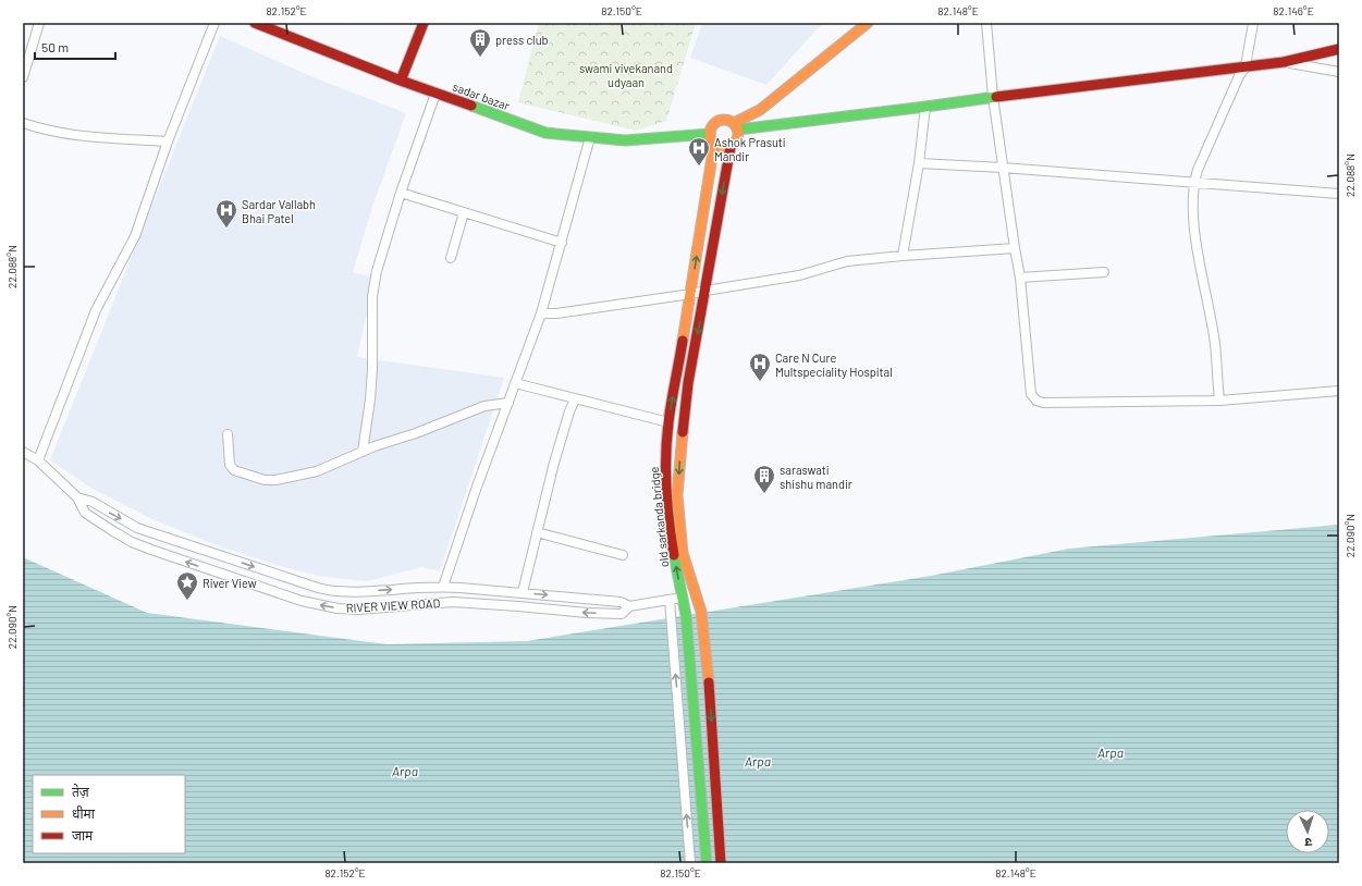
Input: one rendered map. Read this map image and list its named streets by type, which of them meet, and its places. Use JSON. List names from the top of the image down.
{
  "streets": {
    "main road": ["sadar bazar", "old sarkanda bridge"],
    "street": ["RIVER VIEW ROAD"]
  },
  "crossings": [
    ["sadar bazar", "old sarkanda bridge"],
    ["old sarkanda bridge", "RIVER VIEW ROAD"]
  ],
  "water": ["Arpa"],
  "parks": ["swami vivekanand udyaan"],
  "places": {
    "building": ["press club", "saraswati shishu mandir"],
    "hospital": ["Ashok Prasuti Mandir", "Sardar Vallabh Bhai Patel", "Care N Cure Multspeciality Hospital"],
    "place": ["River View"]
  },
  "legend": ["तेज़", "धीमा", "जाम"],
  "scale_bar": "50 m",
  "north": "bottom",
  "coordinates": [
    "82.152°E",
    "82.150°E",
    "82.148°E",
    "82.146°E",
    "22.088°N",
    "22.090°N"
  ]
}
